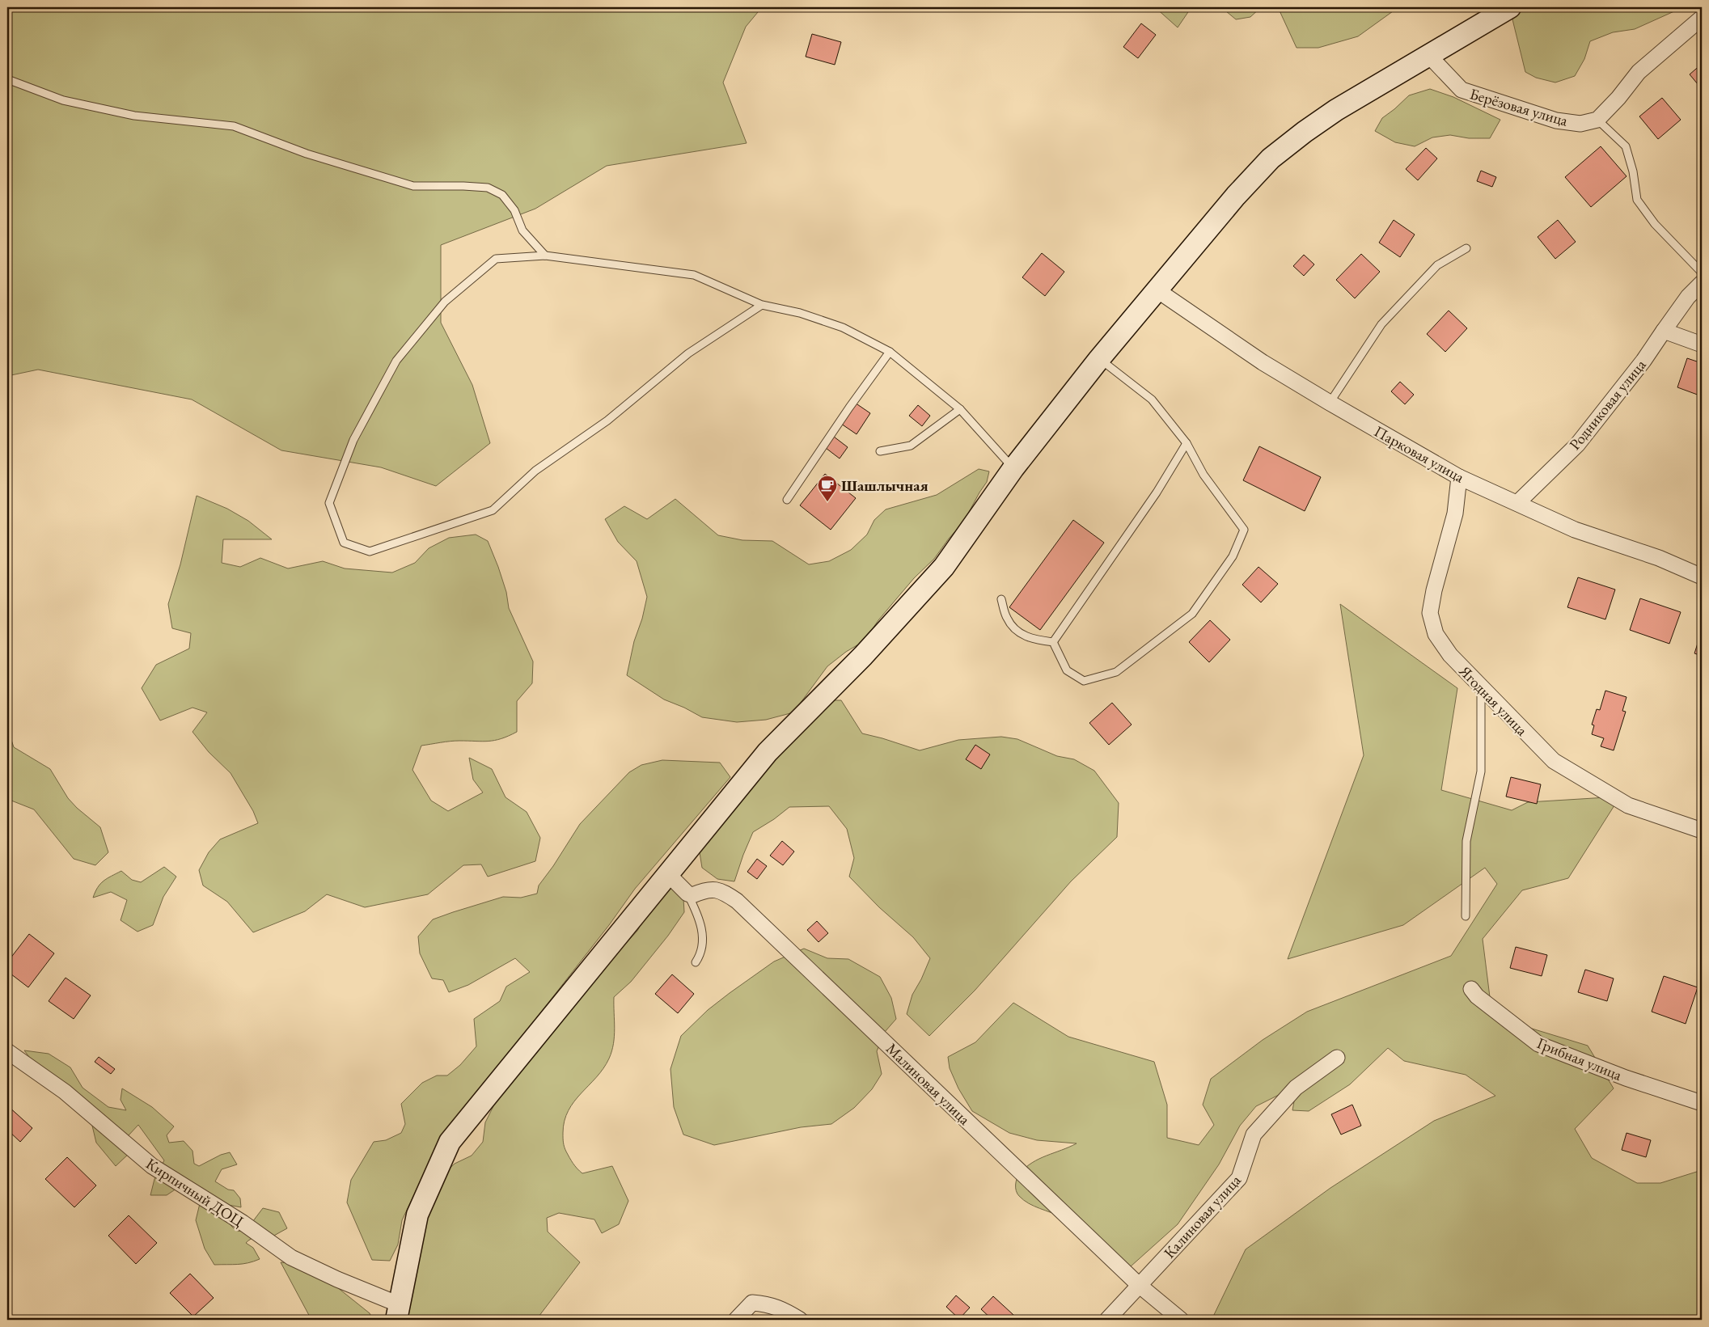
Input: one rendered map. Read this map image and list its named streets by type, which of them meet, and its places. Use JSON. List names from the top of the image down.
{
  "streets": {
    "street": [
      "Берёзовая улица",
      "Родниковая улица",
      "Парковая улица",
      "Ягодная улица",
      "Грибная улица",
      "Малиновая улица",
      "Кирпичный ДОЦ",
      "Калиновая улица"
    ]
  },
  "crossings": [
    ["Родниковая улица", "Парковая улица"],
    ["Парковая улица", "Ягодная улица"],
    ["Малиновая улица", "Калиновая улица"]
  ],
  "places": {
    "cafe": ["Шашлычная"]
  }
}
